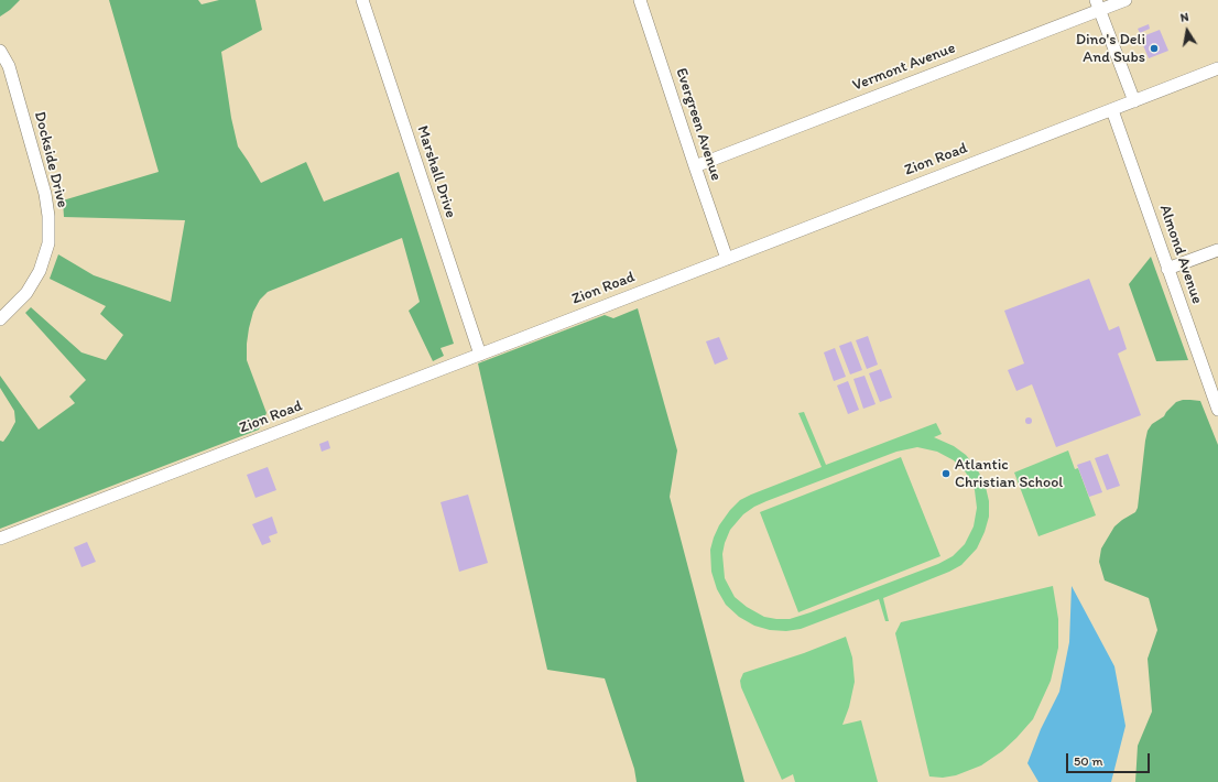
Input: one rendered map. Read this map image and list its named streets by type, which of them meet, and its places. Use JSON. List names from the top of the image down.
{
  "streets": {
    "street": [
      "Vermont Avenue",
      "Evergreen Avenue",
      "Dockside Drive",
      "Zion Road",
      "Marshall Drive",
      "Almond Avenue"
    ]
  },
  "crossings": [
    ["Vermont Avenue", "Evergreen Avenue"],
    ["Evergreen Avenue", "Zion Road"],
    ["Zion Road", "Marshall Drive"],
    ["Zion Road", "Almond Avenue"]
  ],
  "places": ["Dino's Deli And Subs", "Atlantic Christian School"],
  "scale_bar": "50 m",
  "north": "top"
}
